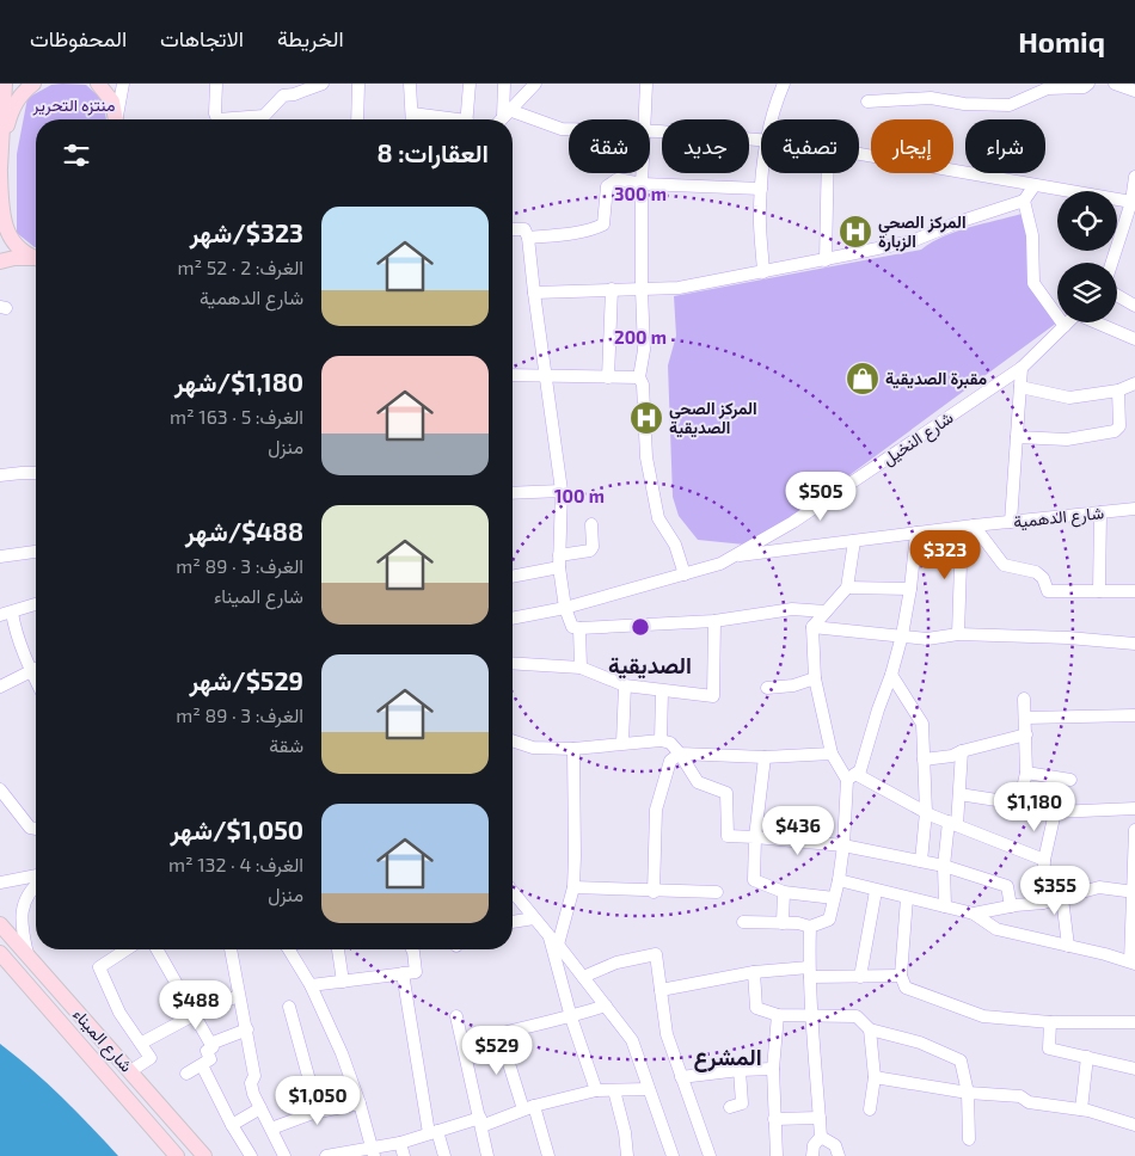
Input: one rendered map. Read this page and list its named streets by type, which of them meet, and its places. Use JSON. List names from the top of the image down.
{
  "streets": {
    "main road": ["شارع الميناء"],
    "street": ["شارع النخيل", "شارع الدهمية"]
  },
  "crossings": [
    ["شارع النخيل", "شارع الدهمية"]
  ],
  "districts": ["الصديقية", "المشرع"],
  "parks": ["منتزه التحرير"],
  "places": {
    "hospital": ["المركز الصحي الزبارة", "المركز الصحي الصديقية"],
    "shop": ["مقبرة الصديقية"]
  },
  "page": {
    "header": "Homiq",
    "nav": ["الخريطة", "الاتجاهات", "المحفوظات"],
    "chip": [
      "شراء",
      "إيجار",
      "تصفية",
      "جديد",
      "شقة"
    ],
    "heading": "العقارات: 8",
    "list": [
      {
        "name": "$323/شهر",
        "note": "الغرف: 2 · 52 m² · شارع الدهمية"
      },
      {
        "name": "$1,180/شهر",
        "note": "الغرف: 5 · 163 m² · منزل"
      },
      {
        "name": "$488/شهر",
        "note": "الغرف: 3 · 89 m² · شارع الميناء"
      },
      {
        "name": "$529/شهر",
        "note": "الغرف: 3 · 89 m² · شقة"
      },
      {
        "name": "$1,050/شهر",
        "note": "الغرف: 4 · 132 m² · منزل"
      }
    ],
    "price": [
      "$505",
      "$323",
      "$1,180",
      "$436",
      "$355",
      "$488",
      "$529",
      "$1,050"
    ]
  },
  "rings": ["300 m", "200 m", "100 m"]
}
